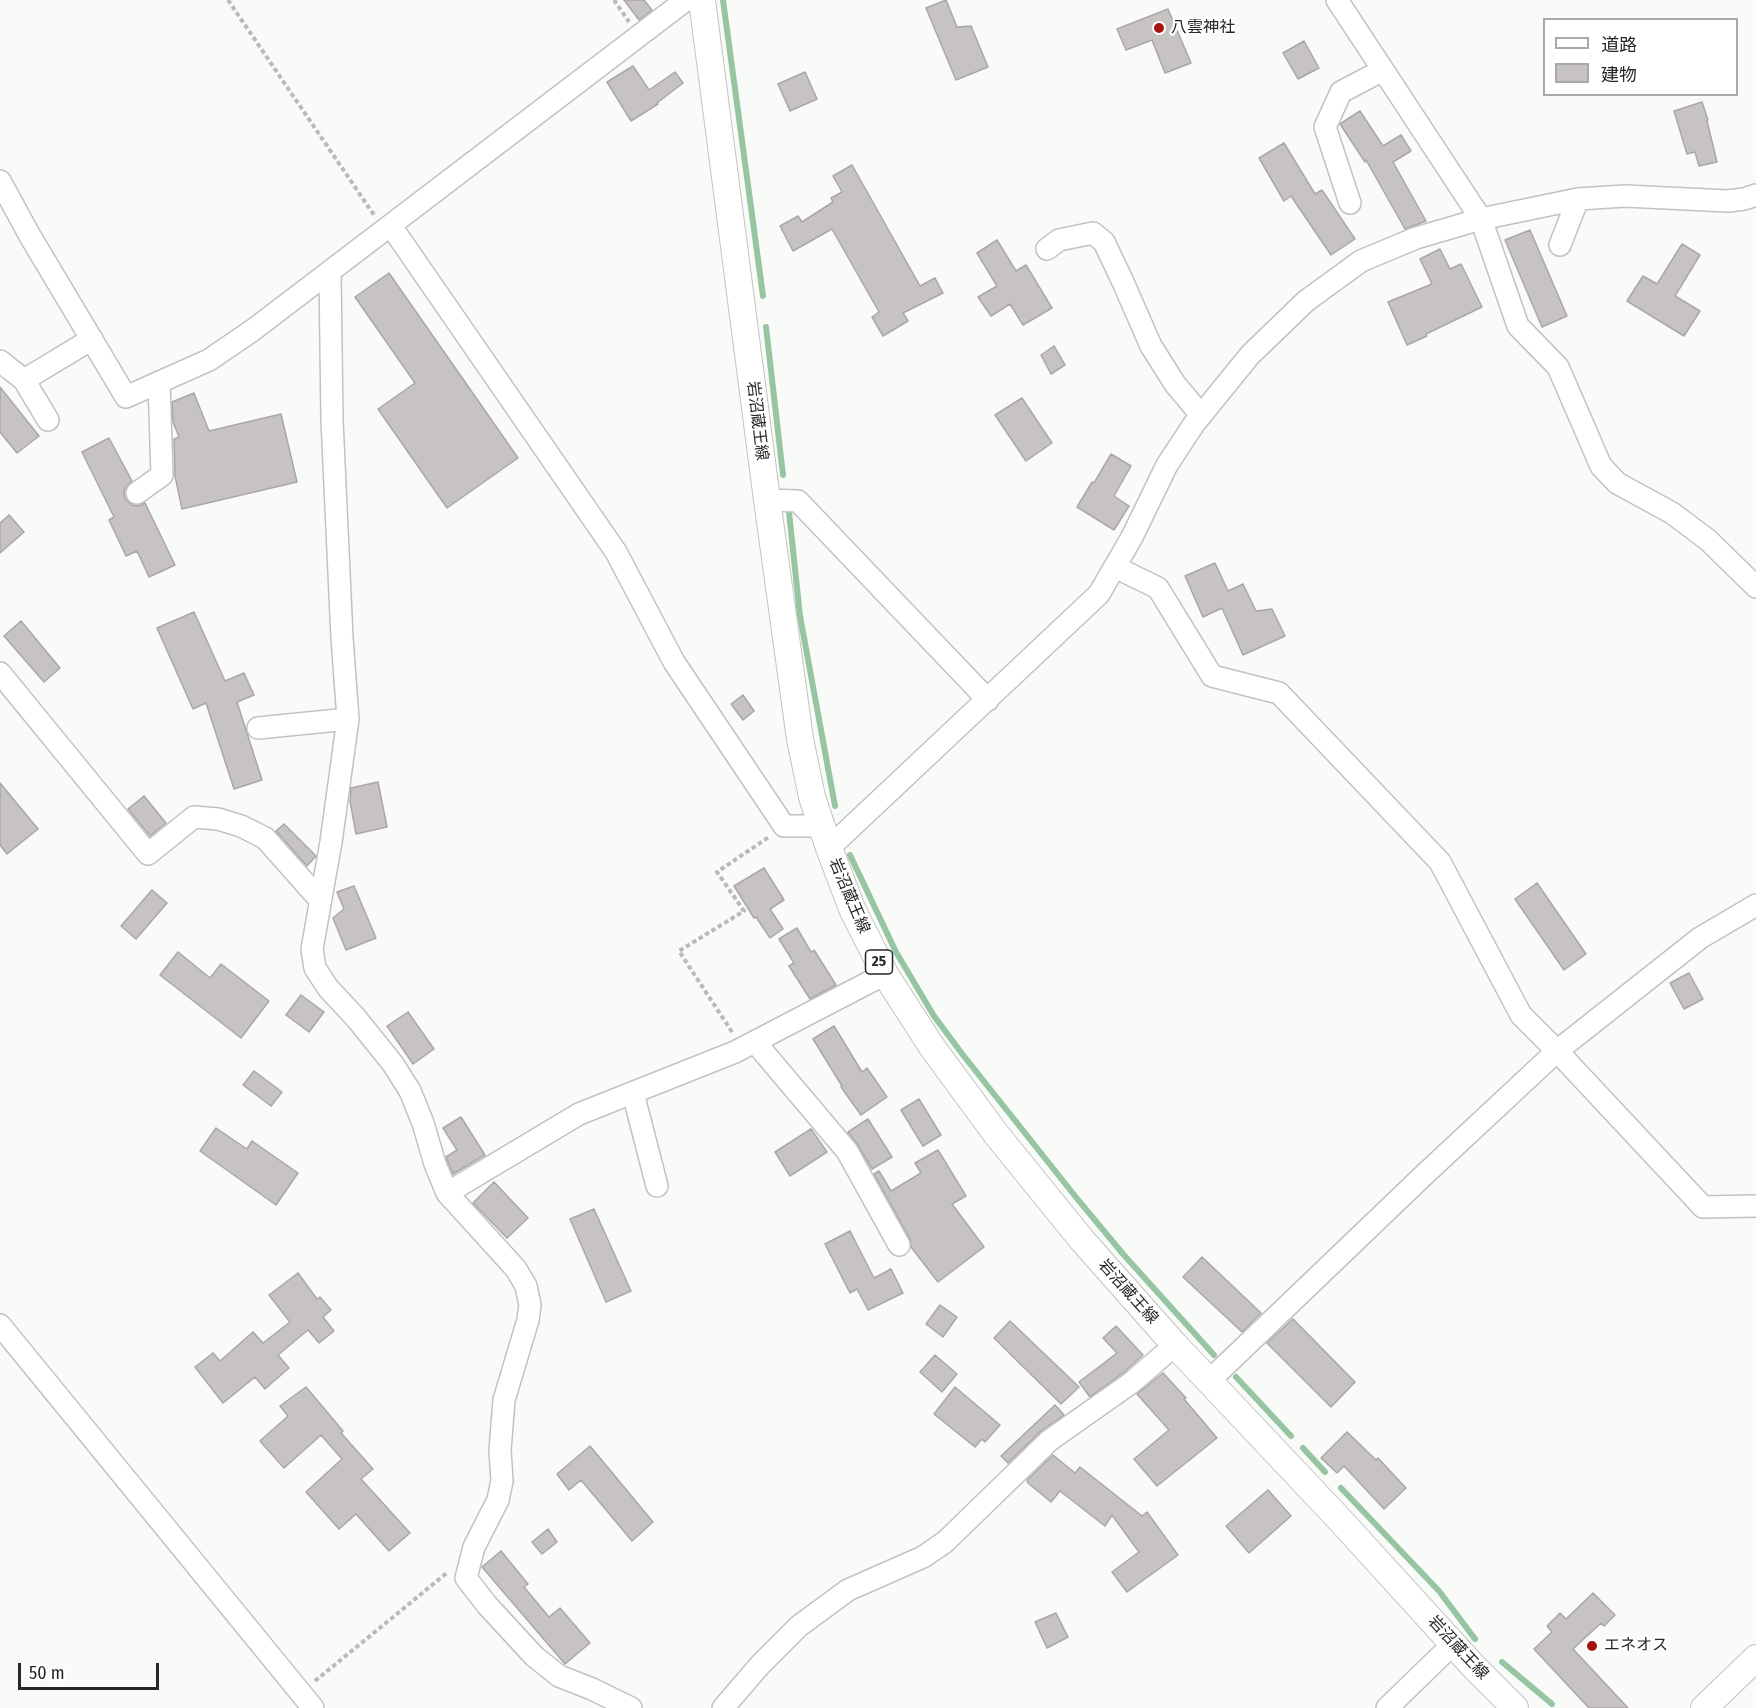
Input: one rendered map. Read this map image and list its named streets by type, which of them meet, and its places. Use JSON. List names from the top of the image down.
{
  "streets": {
    "main road": ["岩沼蔵王線", "25"]
  },
  "places": ["八雲神社", "エネオス"],
  "legend": ["道路", "建物"],
  "scale_bar": "50 m"
}
